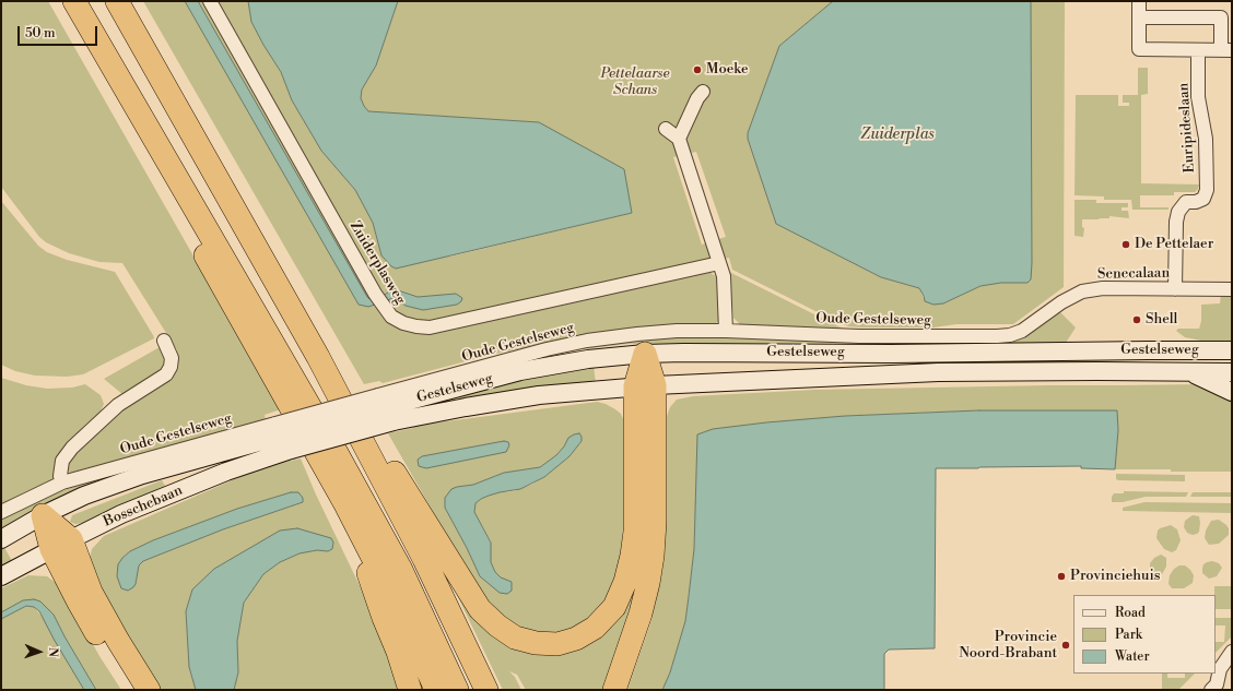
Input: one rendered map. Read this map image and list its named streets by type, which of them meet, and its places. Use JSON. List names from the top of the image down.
{
  "streets": {
    "main road": ["Gestelseweg", "Bosschebaan"],
    "street": [
      "Euripideslaan",
      "Zuiderplasweg",
      "Senecalaan",
      "Oude Gestelseweg"
    ]
  },
  "crossings": [
    ["Euripideslaan", "Senecalaan"],
    ["Senecalaan", "Oude Gestelseweg"],
    ["Oude Gestelseweg", "Gestelseweg"],
    ["Oude Gestelseweg", "Bosschebaan"]
  ],
  "water": ["Zuiderplas"],
  "parks": ["Pettelaarse Schans"],
  "places": [
    "Moeke",
    "De Pettelaer",
    "Shell",
    "Provinciehuis",
    "Provincie Noord-Brabant"
  ],
  "legend": ["Road", "Park", "Water"],
  "scale_bar": "50 m",
  "north": "right"
}
